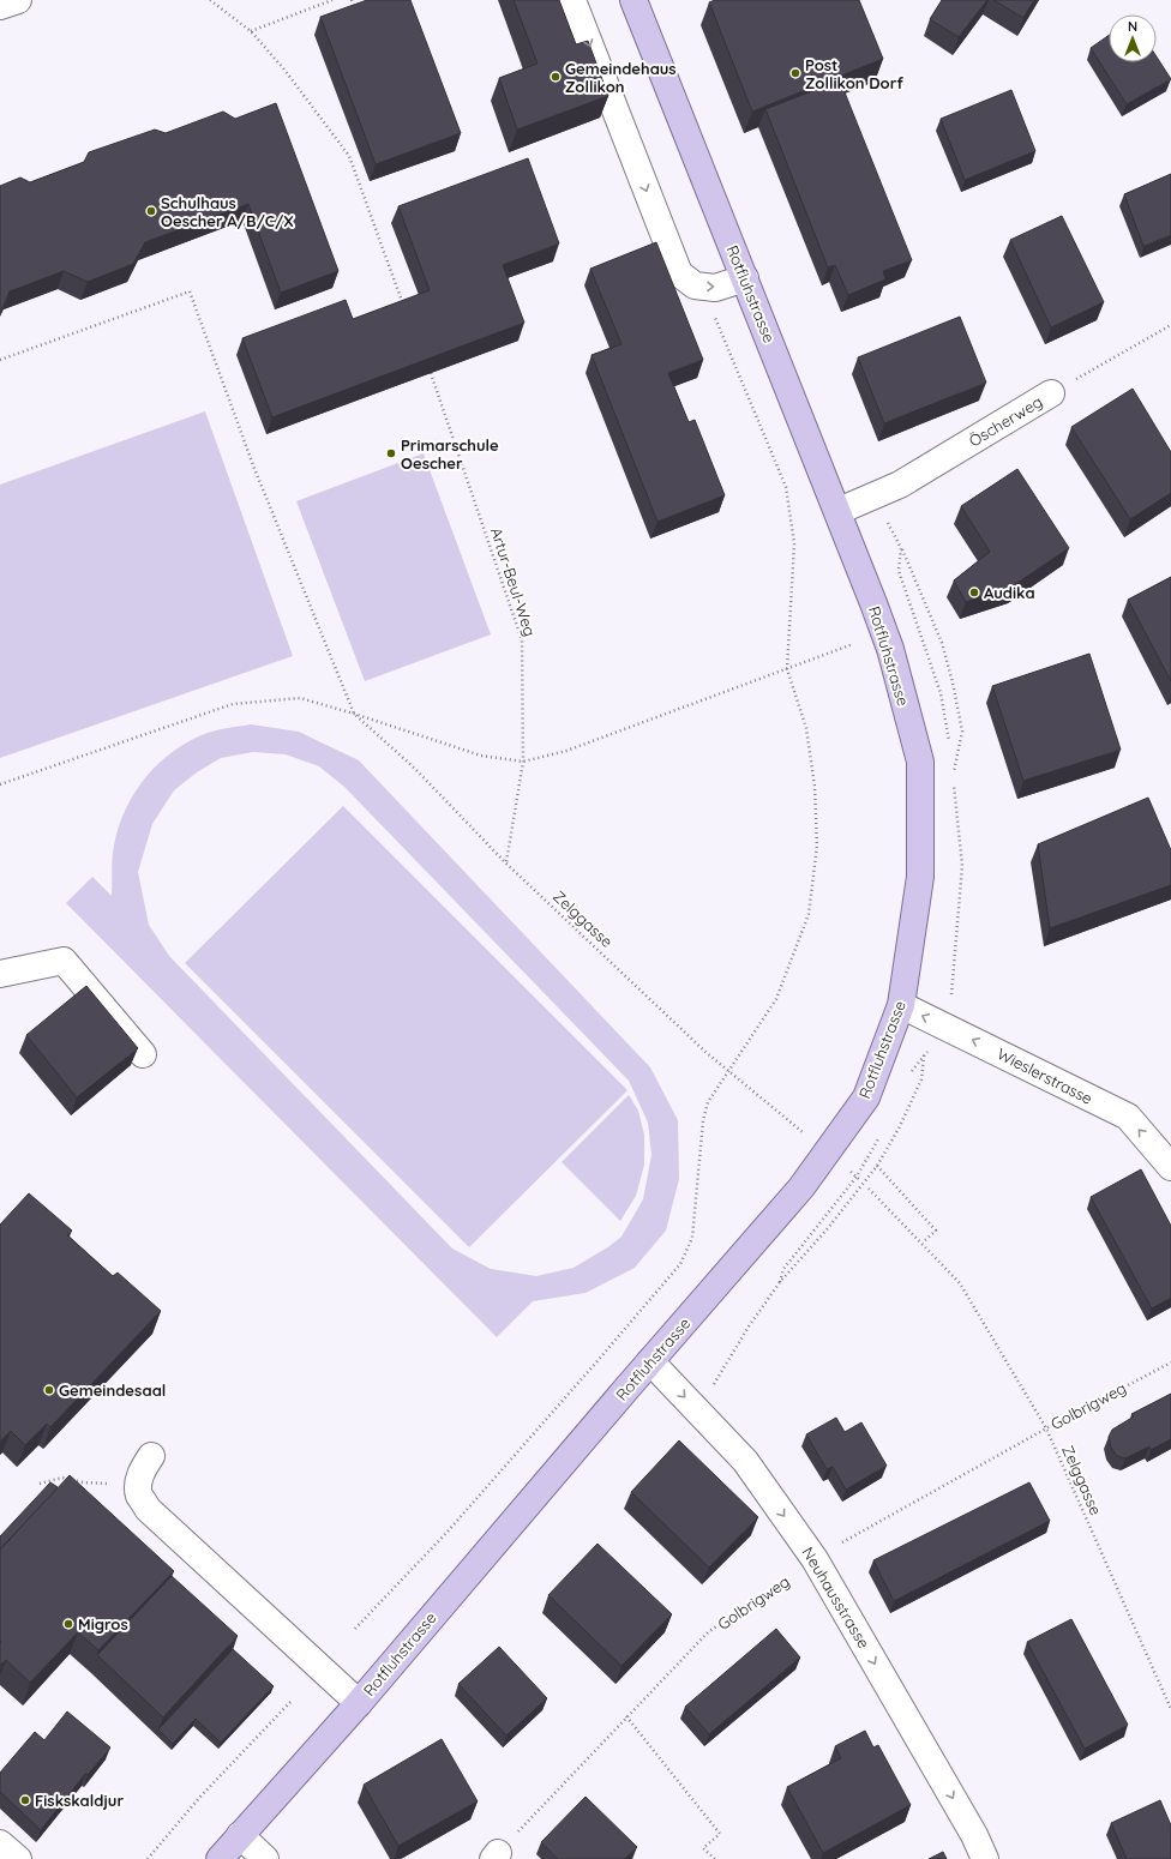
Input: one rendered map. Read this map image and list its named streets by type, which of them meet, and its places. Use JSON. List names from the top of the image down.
{
  "streets": {
    "main road": ["Rotfluhstrasse"],
    "street": ["Öscherweg", "Wieslerstrasse", "Neuhausstrasse"],
    "path": ["Artur-Beul-Weg", "Zelggasse", "Golbrigweg"]
  },
  "crossings": [
    ["Rotfluhstrasse", "Öscherweg"],
    ["Rotfluhstrasse", "Wieslerstrasse"],
    ["Rotfluhstrasse", "Neuhausstrasse"],
    ["Artur-Beul-Weg", "Zelggasse"],
    ["Zelggasse", "Golbrigweg"],
    ["Golbrigweg", "Neuhausstrasse"]
  ],
  "one_way": ["Wieslerstrasse", "Neuhausstrasse"],
  "places": [
    "Post Zollikon Dorf",
    "Gemeindehaus Zollikon",
    "Schulhaus Oescher A/B/C/X",
    "Primarschule Oescher",
    "Audika",
    "Gemeindesaal",
    "Migros",
    "Fiskskaldjur"
  ],
  "north": "top"
}
